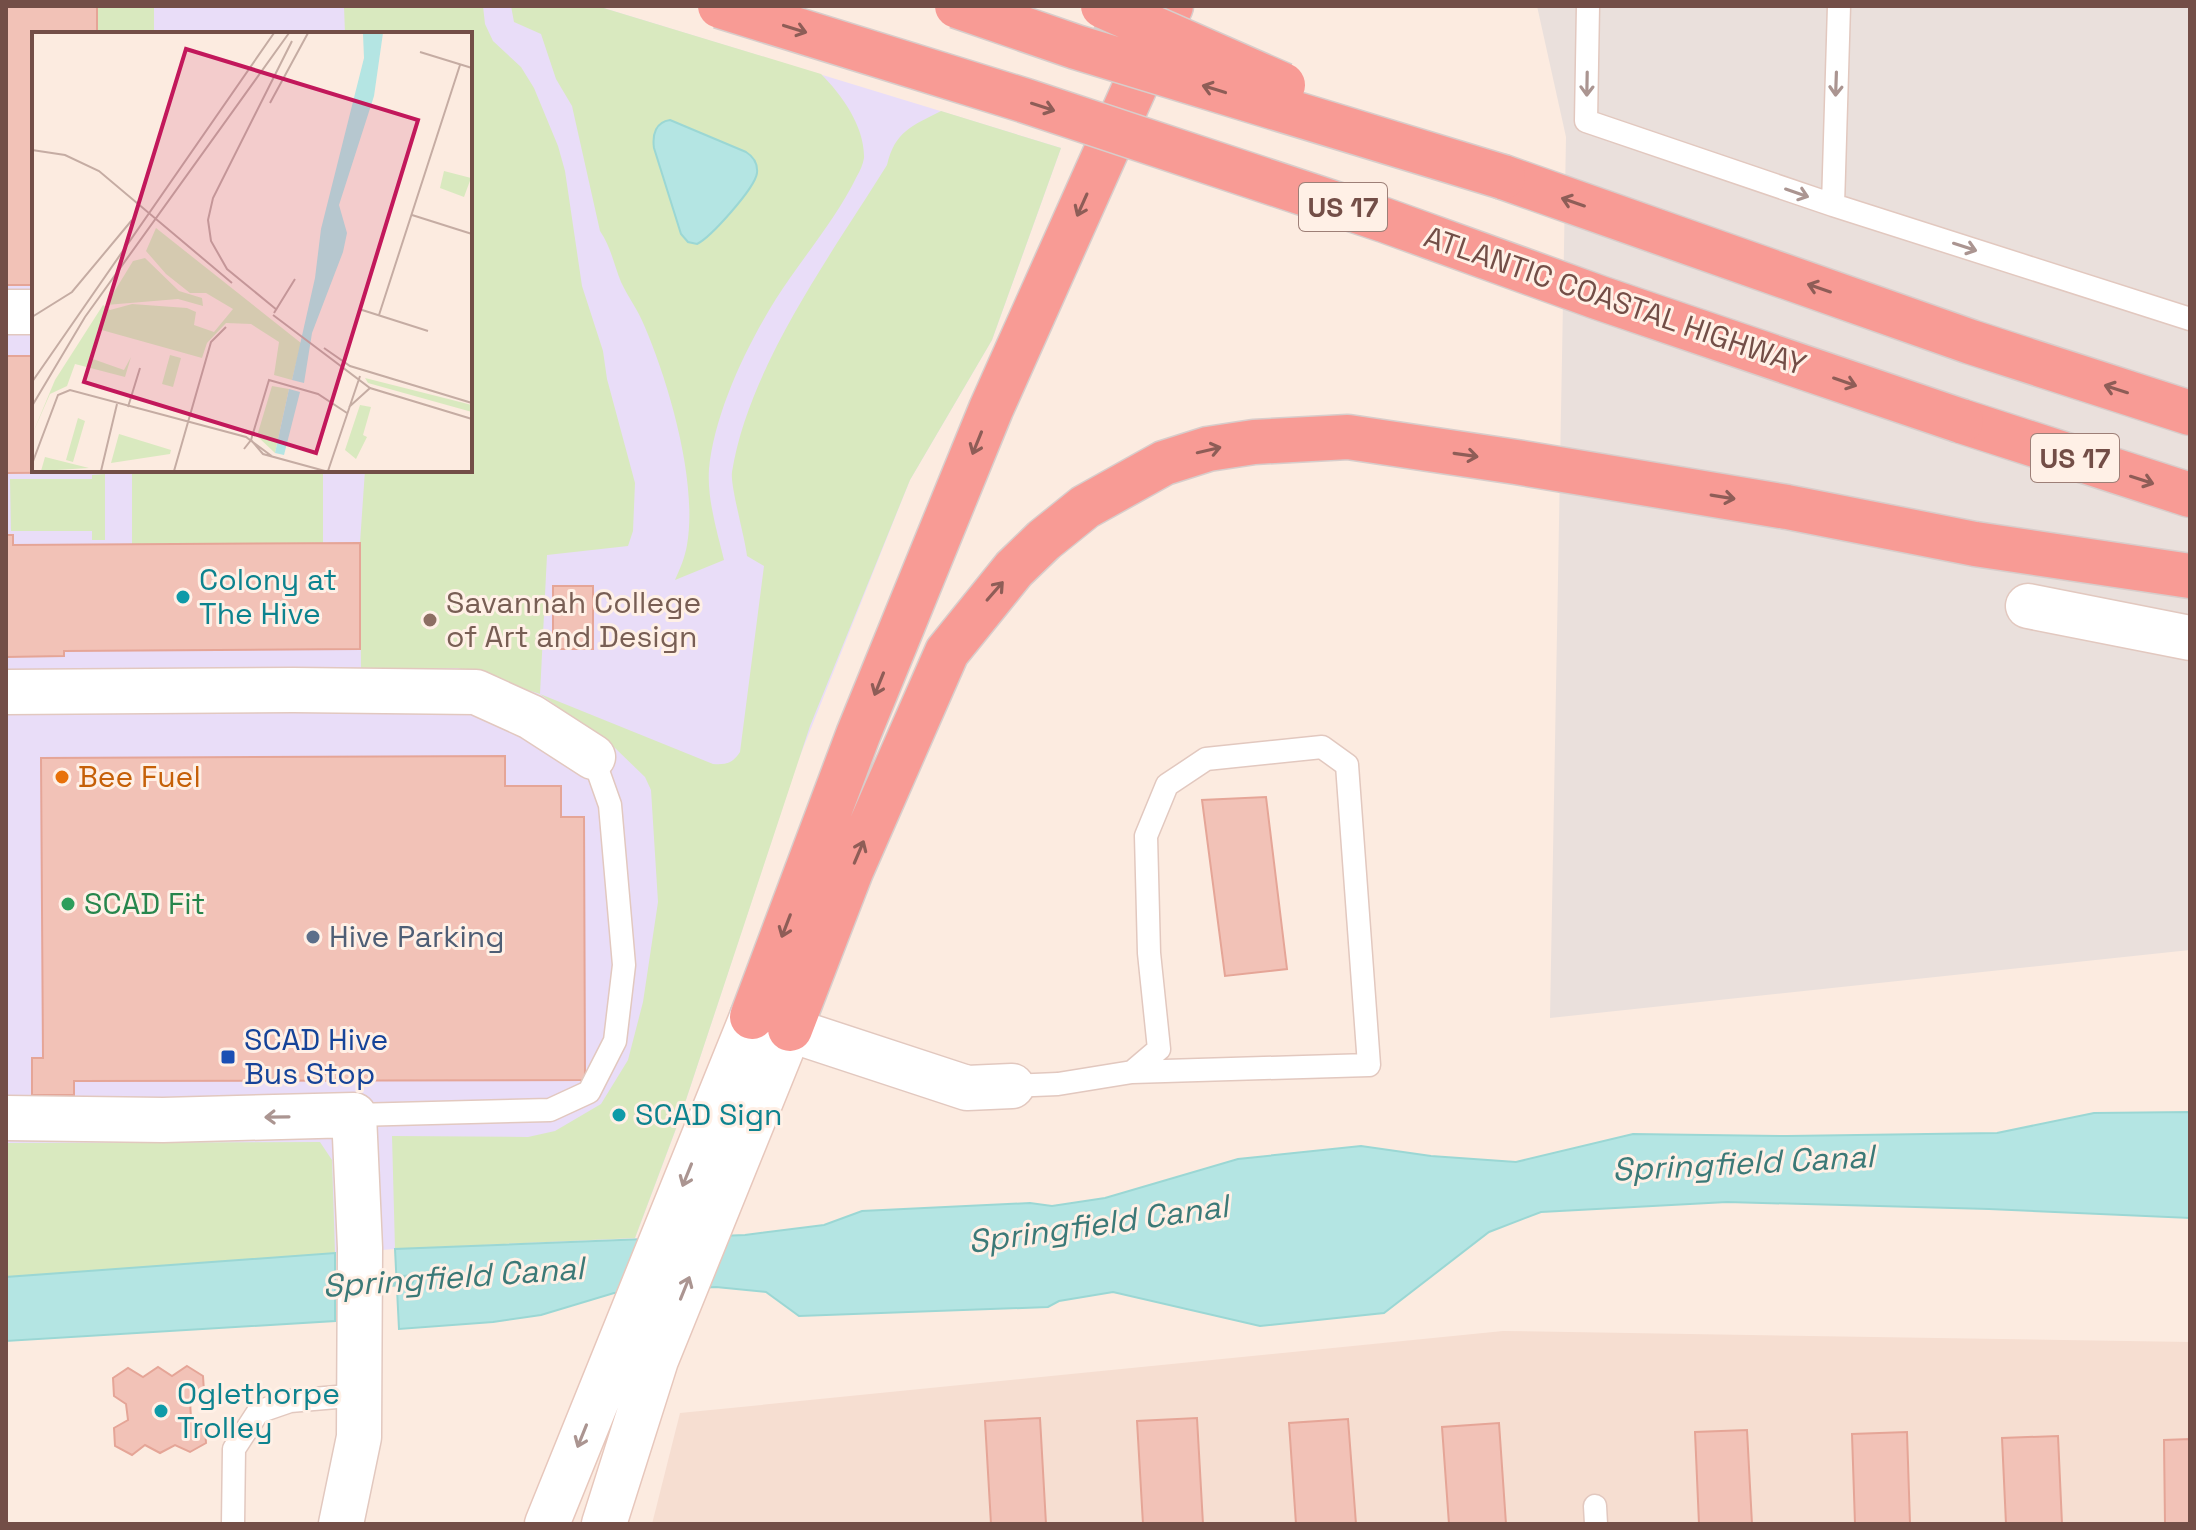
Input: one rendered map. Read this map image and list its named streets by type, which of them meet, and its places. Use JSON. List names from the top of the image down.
{
  "streets": {
    "highway": ["US 17", "ATLANTIC COASTAL HIGHWAY"]
  },
  "water": ["Springfield Canal"],
  "places": {
    "other": [
      "Colony at The Hive",
      "Savannah College of Art and Design",
      "Bee Fuel",
      "SCAD Fit",
      "Hive Parking",
      "SCAD Sign",
      "Oglethorpe Trolley"
    ],
    "transit": ["SCAD Hive Bus Stop"]
  }
}
